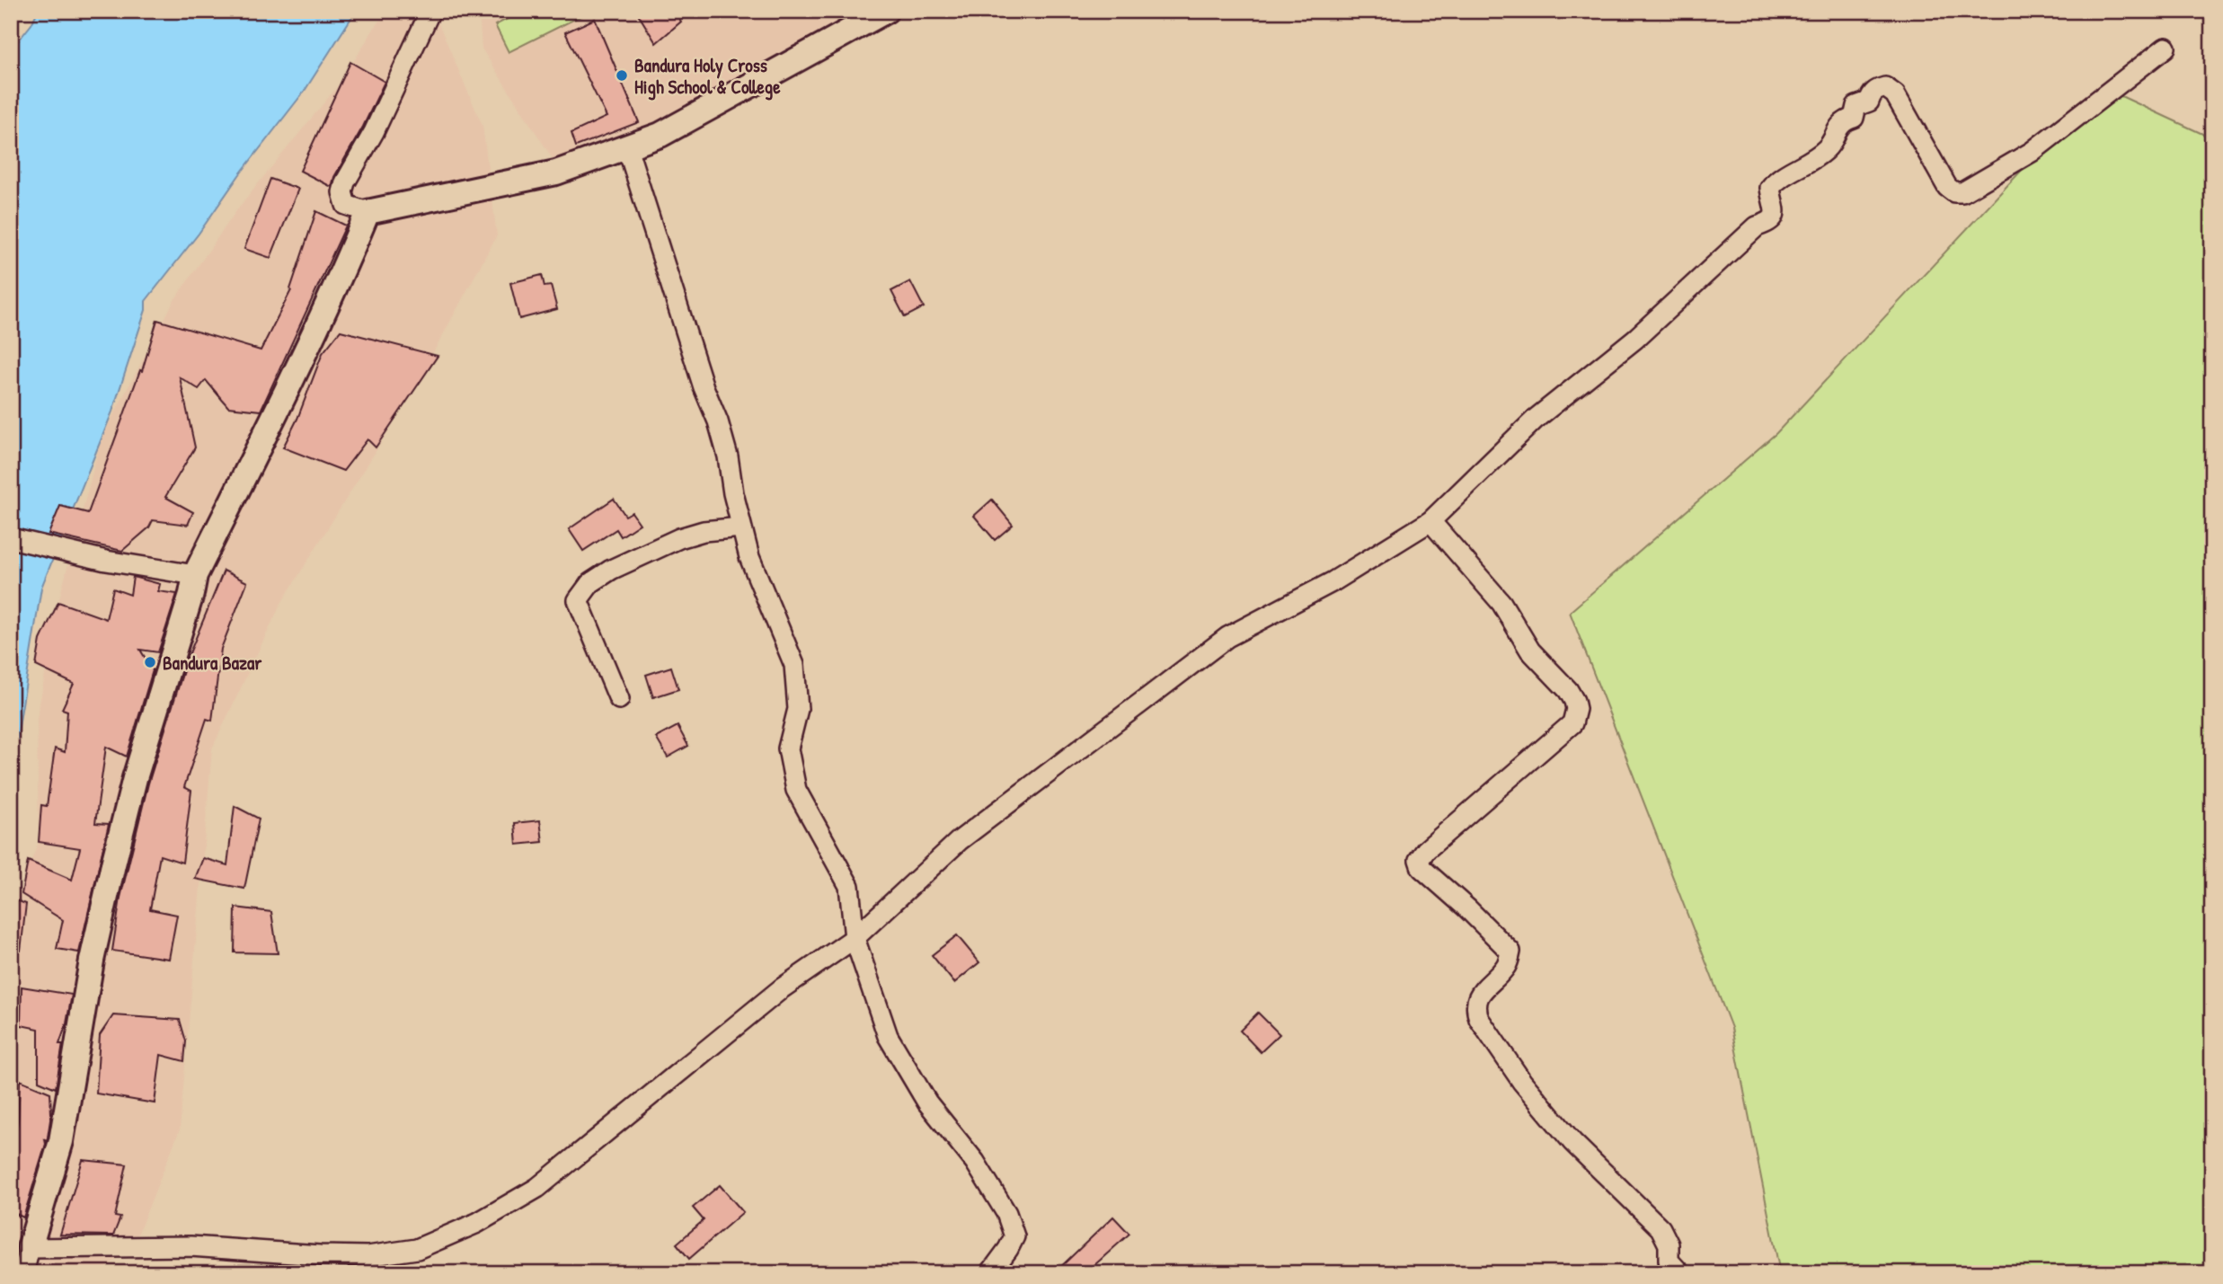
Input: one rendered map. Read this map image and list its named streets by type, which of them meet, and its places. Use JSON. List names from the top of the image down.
{
  "places": ["Bandura Holy Cross High School & College", "Bandura Bazar"]
}
